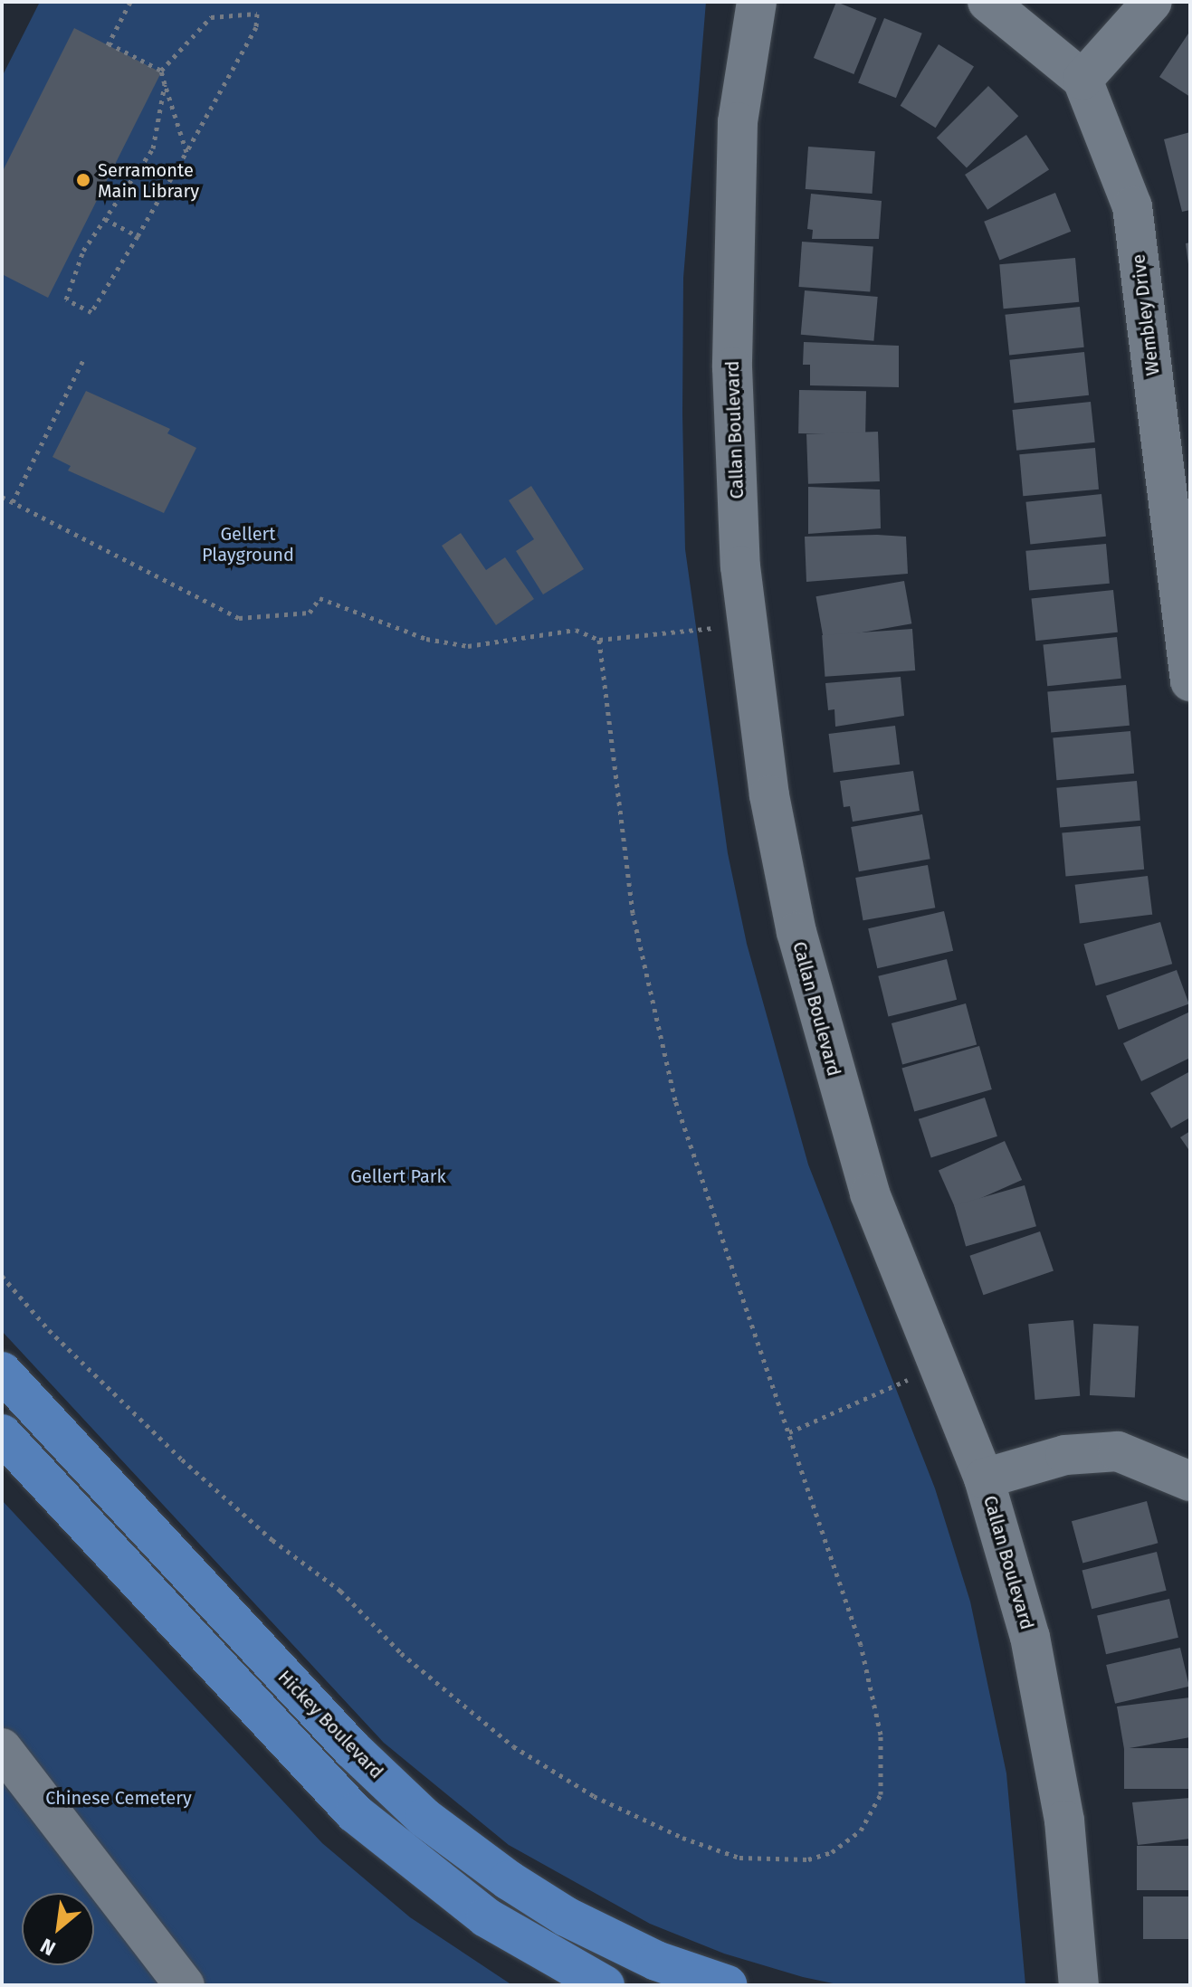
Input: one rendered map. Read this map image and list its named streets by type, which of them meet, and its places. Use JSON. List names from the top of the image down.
{
  "streets": {
    "main road": ["Hickey Boulevard"],
    "street": ["Wembley Drive", "Callan Boulevard"]
  },
  "parks": ["Gellert Playground", "Gellert Park", "Chinese Cemetery"],
  "places": ["Serramonte Main Library"],
  "north": "bottom left"
}
